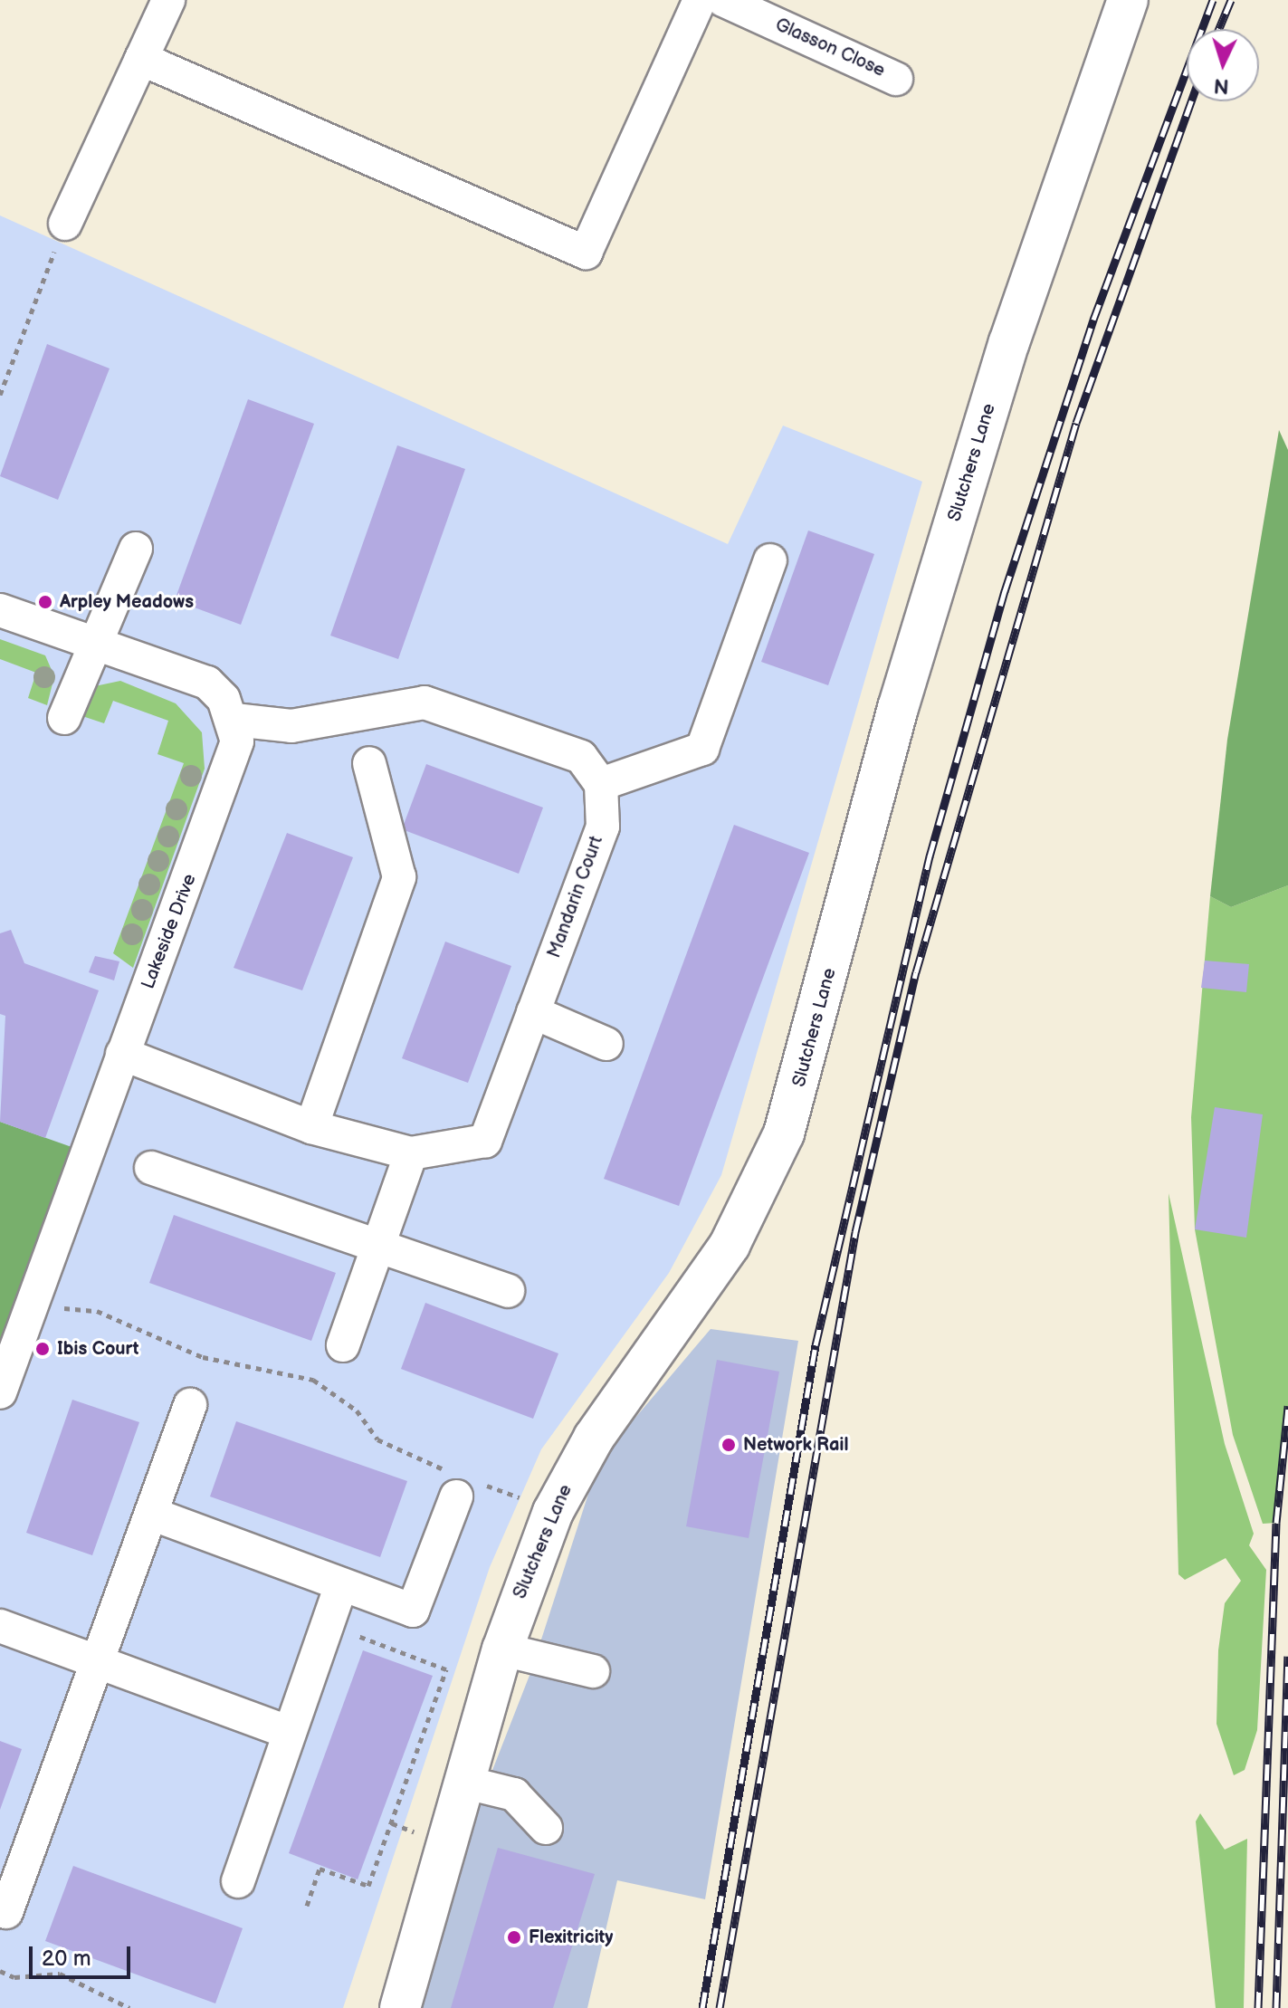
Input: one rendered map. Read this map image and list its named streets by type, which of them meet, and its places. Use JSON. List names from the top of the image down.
{
  "streets": {
    "highway": ["Slutchers Lane"],
    "street": ["Glasson Close", "Mandarin Court", "Lakeside Drive"]
  },
  "crossings": [
    ["Mandarin Court", "Lakeside Drive"]
  ],
  "places": [
    "Arpley Meadows",
    "Ibis Court",
    "Network Rail",
    "Flexitricity"
  ],
  "scale_bar": "20 m",
  "north": "bottom"
}
